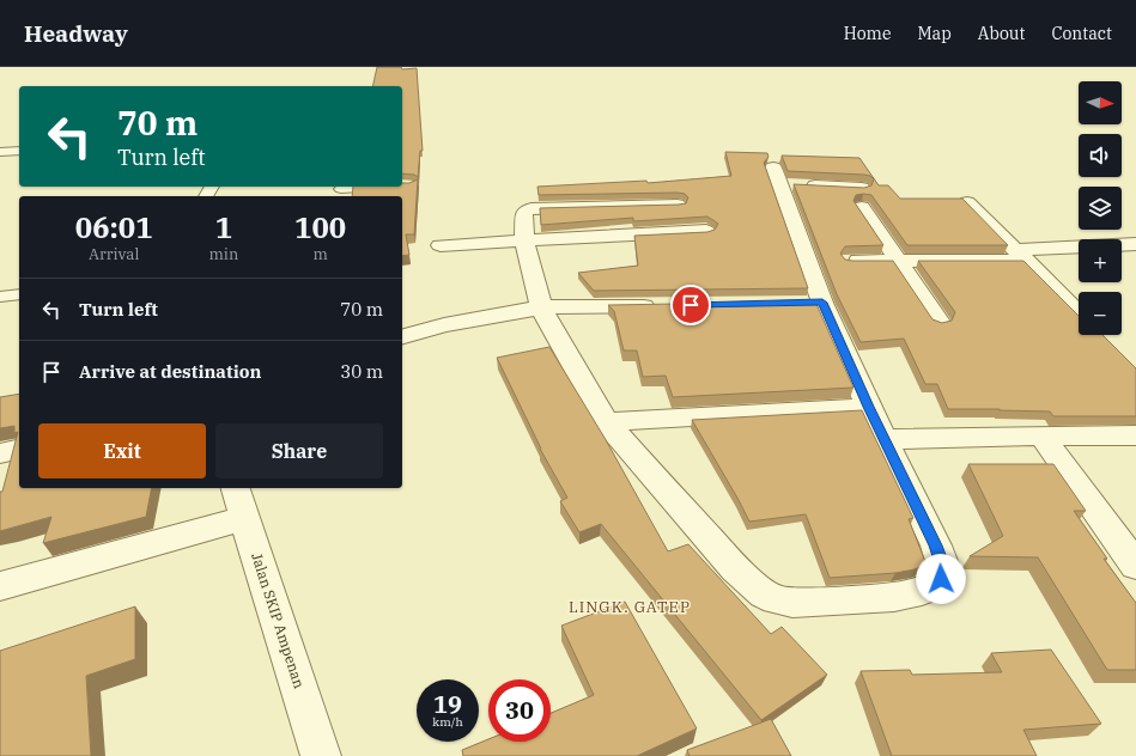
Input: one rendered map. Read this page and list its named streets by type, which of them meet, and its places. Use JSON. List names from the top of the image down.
{
  "streets": {
    "street": ["Jalan SKIP Ampenan"]
  },
  "districts": ["LINGK. GATEP"],
  "north": "right",
  "page": {
    "header": "Headway",
    "nav": [
      "Home",
      "Map",
      "About",
      "Contact"
    ],
    "map_buttons": ["+", "−"],
    "turn": ["70 m", "Turn left"],
    "eta": [
      "06:01",
      "Arrival",
      "1",
      "min",
      "100",
      "m"
    ],
    "list": [
      {
        "name": "Turn left",
        "value": "70 m"
      },
      {
        "name": "Arrive at destination",
        "value": "30 m"
      }
    ],
    "buttons": ["Exit", "Share"],
    "speed": "19 km/h",
    "limit": "30"
  }
}
